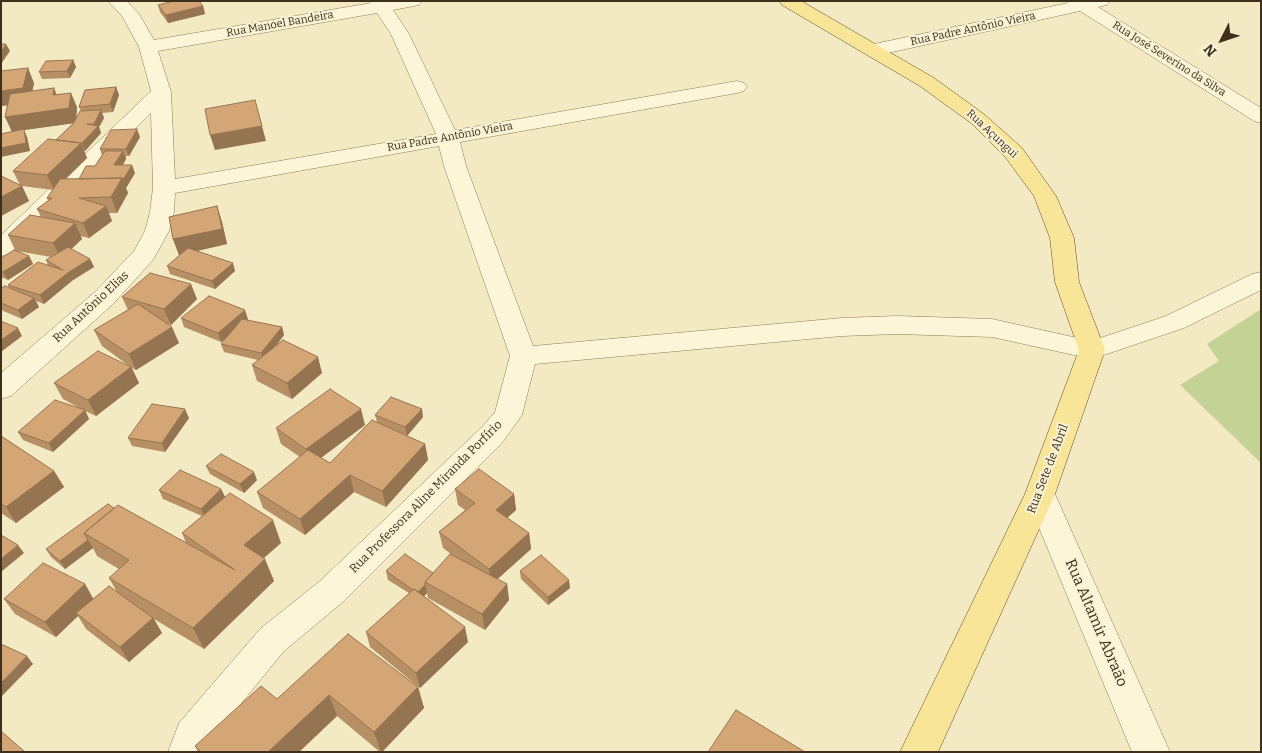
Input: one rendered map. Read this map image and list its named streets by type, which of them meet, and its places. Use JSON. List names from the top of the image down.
{
  "streets": {
    "main road": ["Rua Açungui", "Rua Sete de Abril"],
    "street": [
      "Rua Manoel Bandeira",
      "Rua Padre Antônio Vieira",
      "Rua José Severino da Silva",
      "Rua Antônio Elias",
      "Rua Professora Aline Miranda Porfírio",
      "Rua Altamir Abraão"
    ]
  },
  "crossings": [
    ["Rua Manoel Bandeira", "Rua Antônio Elias"],
    ["Rua Padre Antônio Vieira", "Rua José Severino da Silva"],
    ["Rua Padre Antônio Vieira", "Rua Açungui"],
    ["Rua Padre Antônio Vieira", "Rua Antônio Elias"],
    ["Rua Açungui", "Rua Sete de Abril"],
    ["Rua Sete de Abril", "Rua Altamir Abraão"]
  ],
  "north": "bottom left"
}
